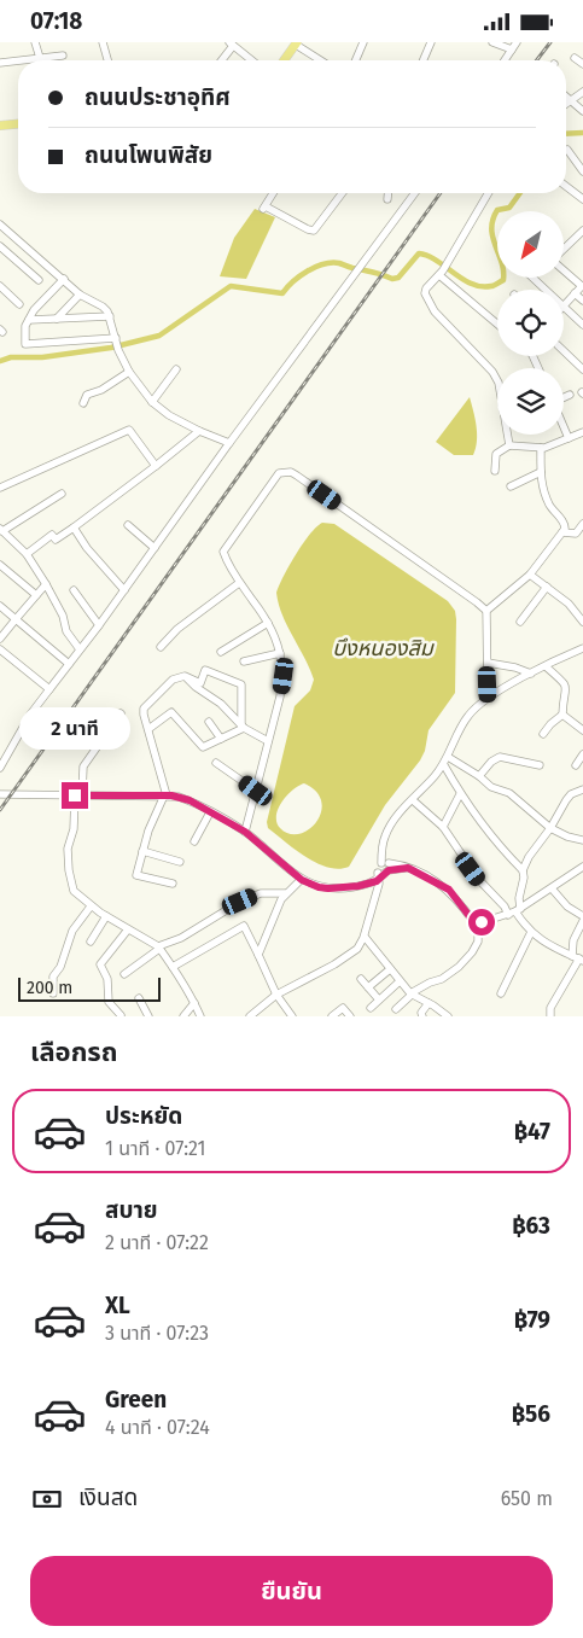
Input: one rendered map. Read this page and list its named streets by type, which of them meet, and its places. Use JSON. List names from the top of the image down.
{
  "water": ["บึงหนองสิม"],
  "scale_bar": "200 m",
  "north": "bottom left",
  "page": {
    "status": "07:18",
    "banner": ["ถนนประชาอุทิศ", "ถนนโพนพิสัย"],
    "bubble": "2 นาที",
    "scale": "200 m",
    "heading": "เลือกรถ",
    "list": [
      {
        "name": "ประหยัด",
        "note": "1 นาที · 07:21",
        "value": "฿47"
      },
      {
        "name": "สบาย",
        "note": "2 นาที · 07:22",
        "value": "฿63"
      },
      {
        "name": "XL",
        "note": "3 นาที · 07:23",
        "value": "฿79"
      },
      {
        "name": "Green",
        "note": "4 นาที · 07:24",
        "value": "฿56"
      }
    ],
    "pay": ["เงินสด", "650 m"],
    "buttons": "ยืนยัน"
  }
}
